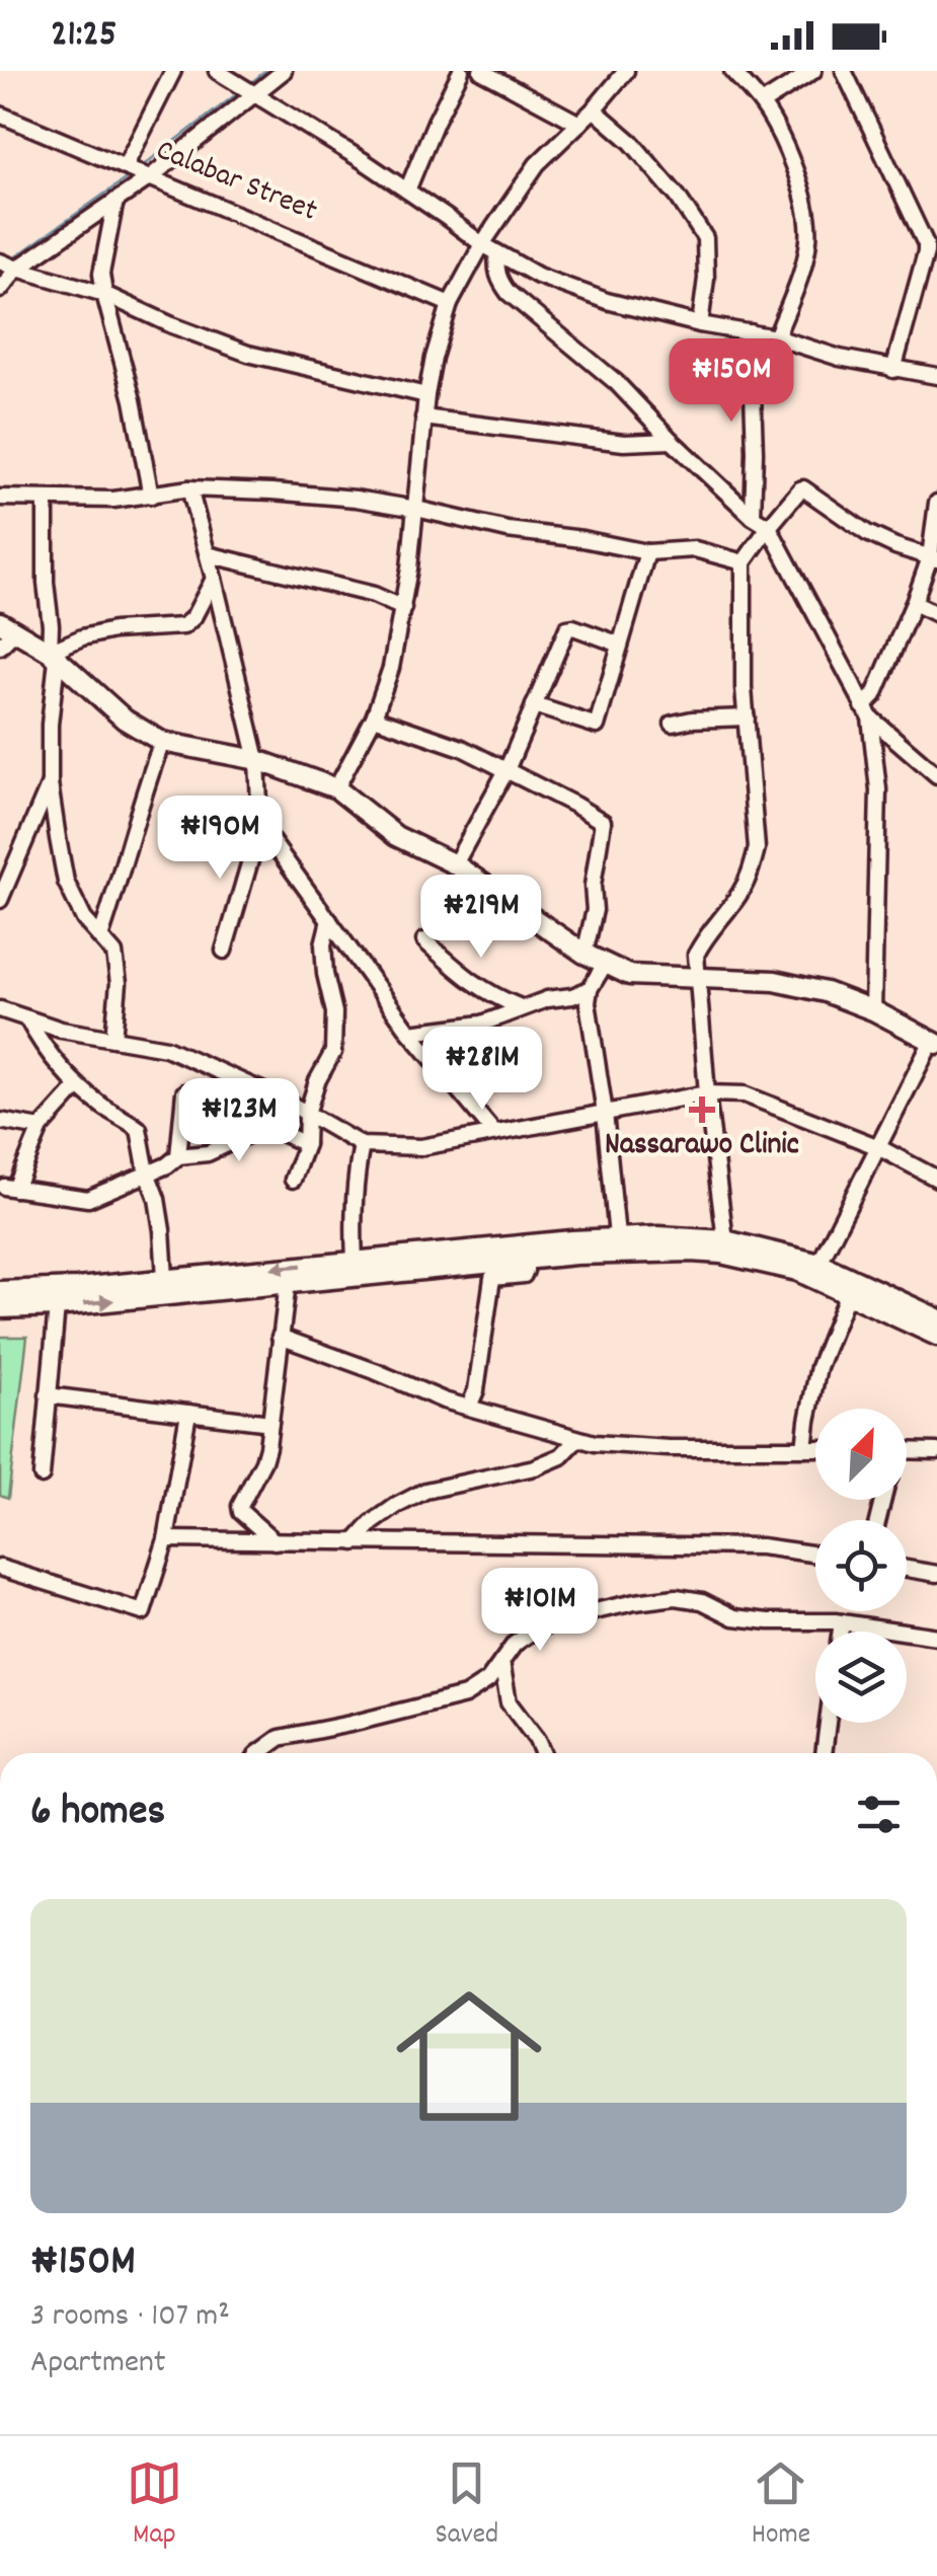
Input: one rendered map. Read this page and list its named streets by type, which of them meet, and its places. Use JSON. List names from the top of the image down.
{
  "streets": {
    "street": ["Calabar Street"]
  },
  "places": {
    "health": ["Nassarawo Clinic"]
  },
  "north": "top right",
  "page": {
    "status": "21:25",
    "price": [
      "₦150M",
      "₦190M",
      "₦219M",
      "₦281M",
      "₦123M",
      "₦101M"
    ],
    "heading": "6 homes",
    "list": [
      {
        "name": "₦150M",
        "note": "3 rooms · 107 m² · Apartment"
      }
    ],
    "tabs": ["Map", "Saved", "Home"]
  }
}
